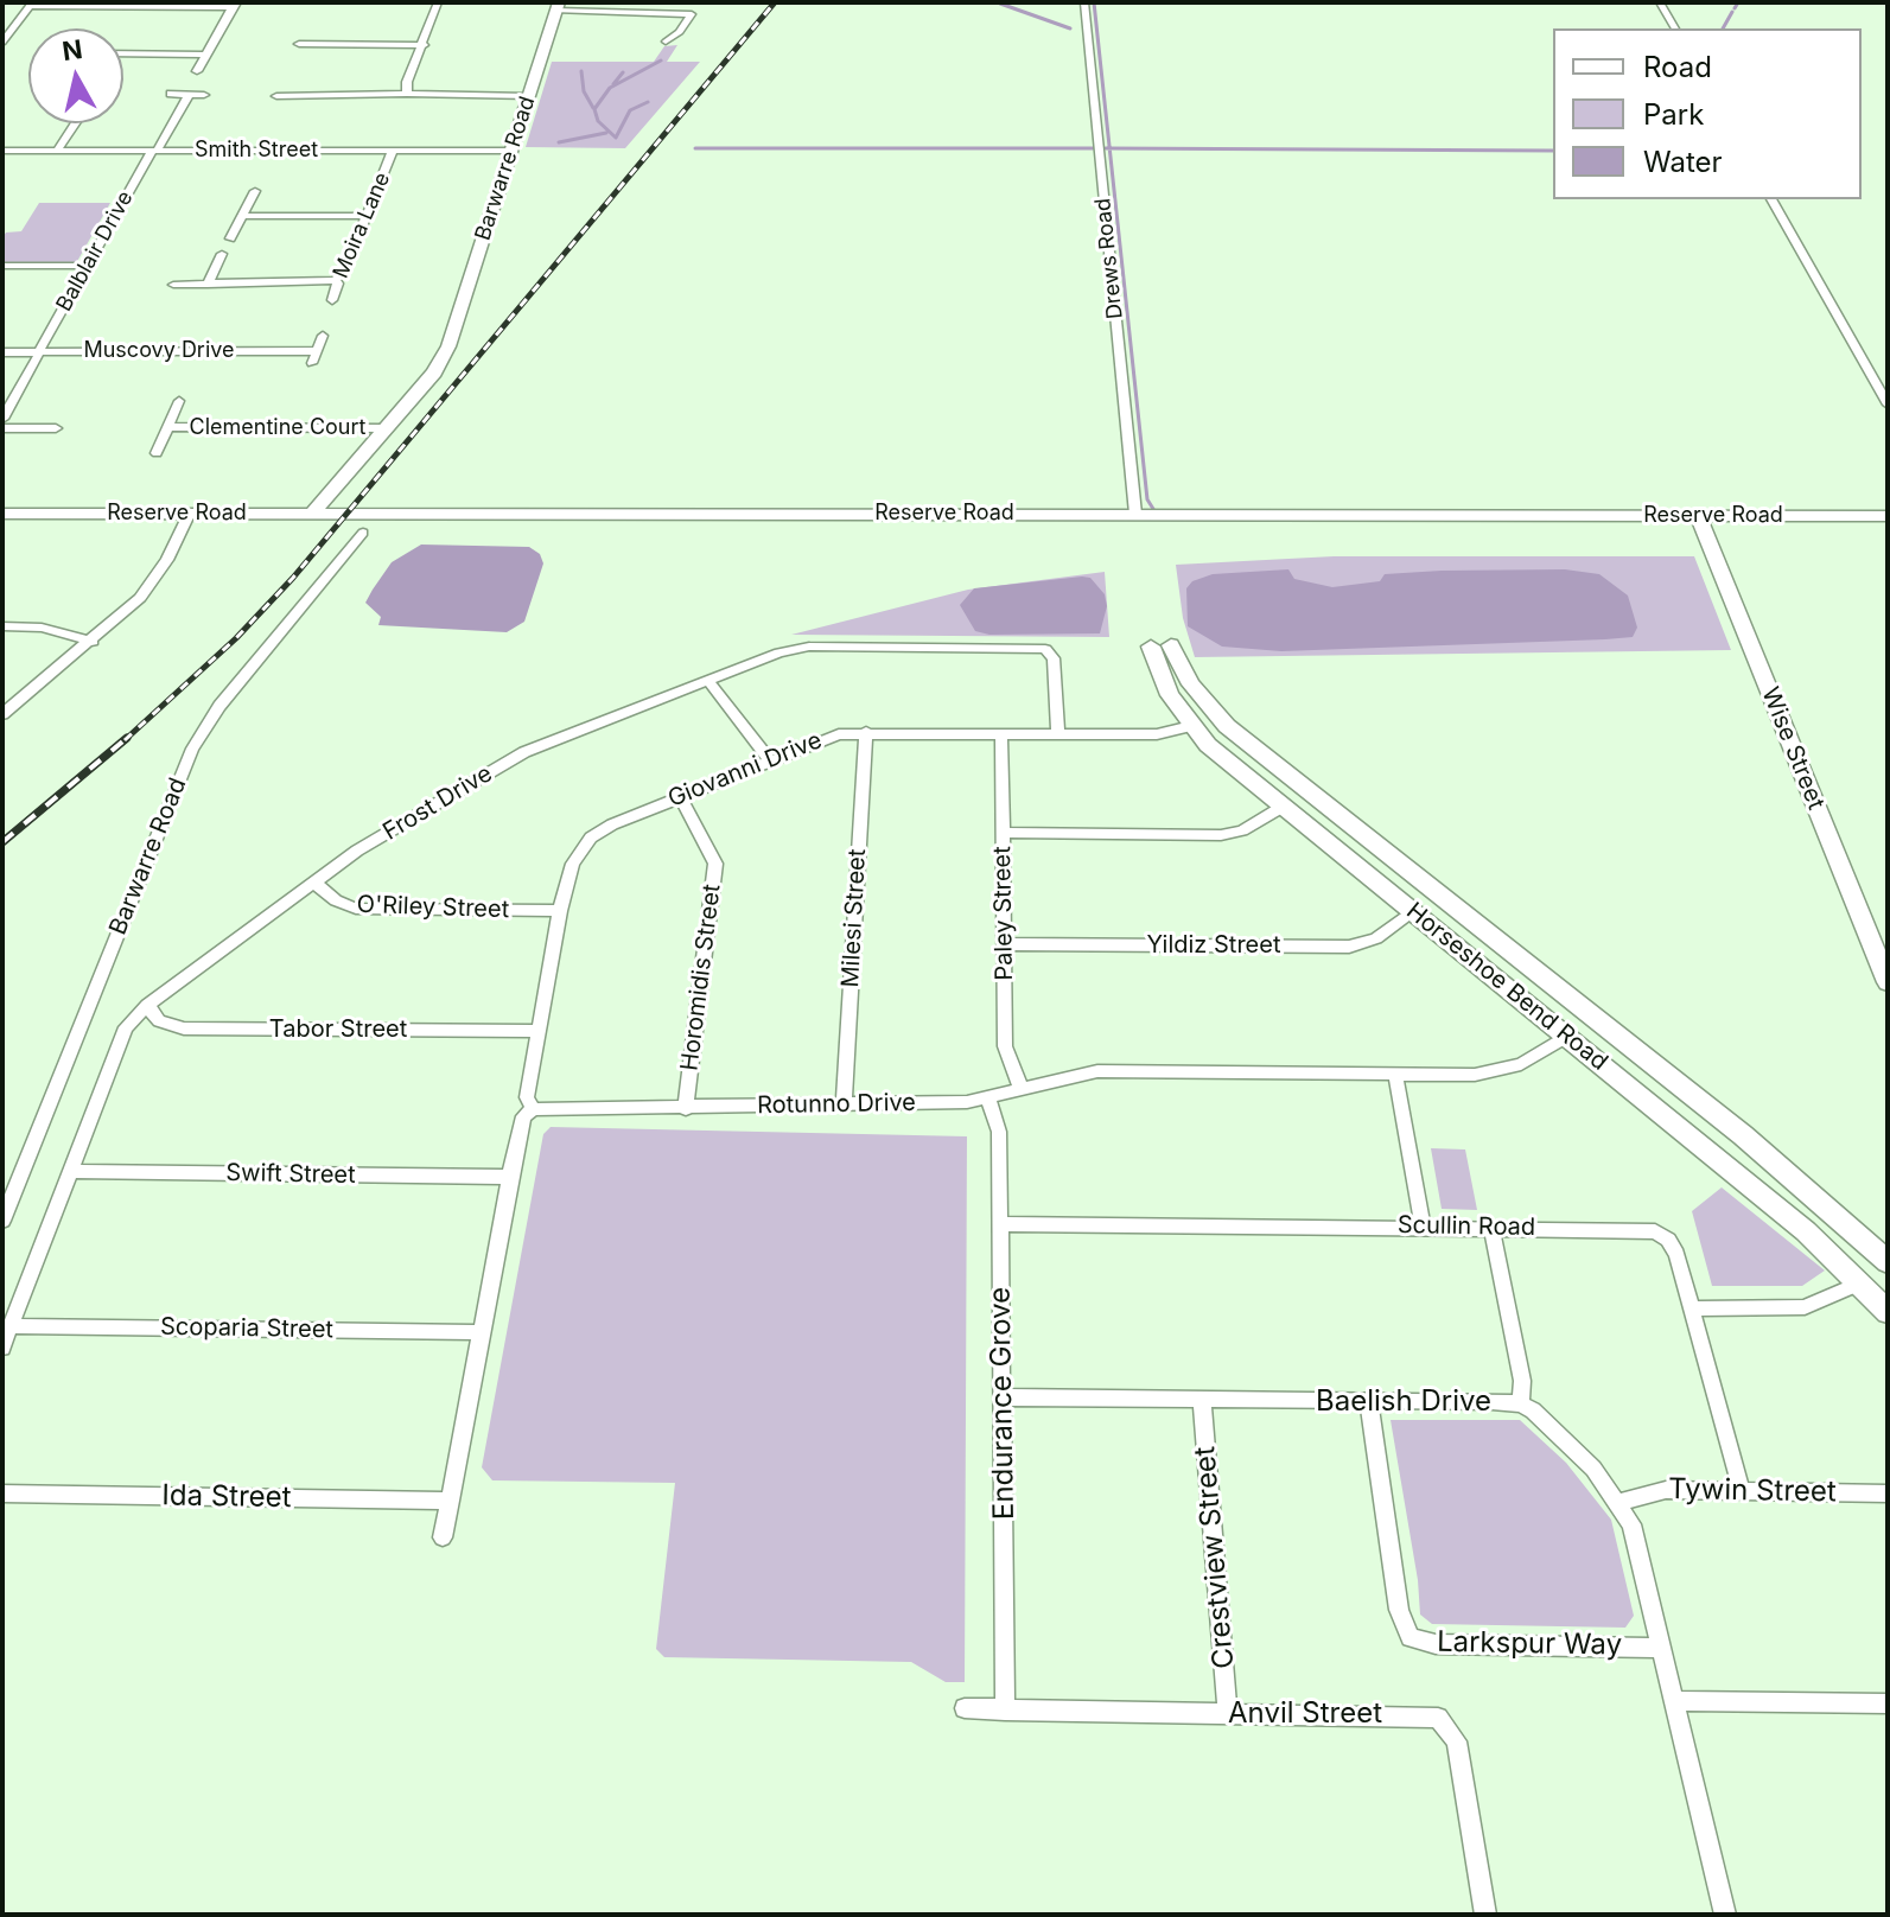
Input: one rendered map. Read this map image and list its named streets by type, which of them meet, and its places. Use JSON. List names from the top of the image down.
{
  "streets": {
    "street": [
      "Smith Street",
      "Barwarre Road",
      "Moira Lane",
      "Balblair Drive",
      "Drews Road",
      "Muscovy Drive",
      "Clementine Court",
      "Reserve Road",
      "Wise Street",
      "Giovanni Drive",
      "Frost Drive",
      "O'Riley Street",
      "Paley Street",
      "Milesi Street",
      "Yildiz Street",
      "Horomidis Street",
      "Horseshoe Bend Road",
      "Tabor Street",
      "Rotunno Drive",
      "Swift Street",
      "Scullin Road",
      "Scoparia Street",
      "Baelish Drive",
      "Endurance Grove",
      "Tywin Street",
      "Ida Street",
      "Crestview Street",
      "Larkspur Way",
      "Anvil Street"
    ]
  },
  "crossings": [
    ["Smith Street", "Barwarre Road"],
    ["Smith Street", "Moira Lane"],
    ["Smith Street", "Balblair Drive"],
    ["Barwarre Road", "Clementine Court"],
    ["Barwarre Road", "Reserve Road"],
    ["Balblair Drive", "Muscovy Drive"],
    ["Drews Road", "Reserve Road"],
    ["Reserve Road", "Wise Street"],
    ["Giovanni Drive", "Frost Drive"],
    ["Giovanni Drive", "O'Riley Street"],
    ["Giovanni Drive", "Paley Street"],
    ["Giovanni Drive", "Milesi Street"],
    ["Giovanni Drive", "Horomidis Street"],
    ["Giovanni Drive", "Horseshoe Bend Road"],
    ["Giovanni Drive", "Tabor Street"],
    ["Giovanni Drive", "Rotunno Drive"],
    ["Frost Drive", "O'Riley Street"],
    ["Frost Drive", "Tabor Street"],
    ["Frost Drive", "Swift Street"],
    ["Frost Drive", "Scoparia Street"],
    ["Paley Street", "Yildiz Street"],
    ["Paley Street", "Rotunno Drive"],
    ["Milesi Street", "Rotunno Drive"],
    ["Yildiz Street", "Horseshoe Bend Road"],
    ["Horomidis Street", "Rotunno Drive"],
    ["Horseshoe Bend Road", "Rotunno Drive"],
    ["Rotunno Drive", "Endurance Grove"],
    ["Scullin Road", "Endurance Grove"],
    ["Scullin Road", "Tywin Street"],
    ["Baelish Drive", "Endurance Grove"],
    ["Baelish Drive", "Tywin Street"],
    ["Baelish Drive", "Crestview Street"],
    ["Baelish Drive", "Larkspur Way"],
    ["Endurance Grove", "Anvil Street"],
    ["Crestview Street", "Anvil Street"]
  ],
  "legend": ["Road", "Park", "Water"],
  "north": "top"
}
